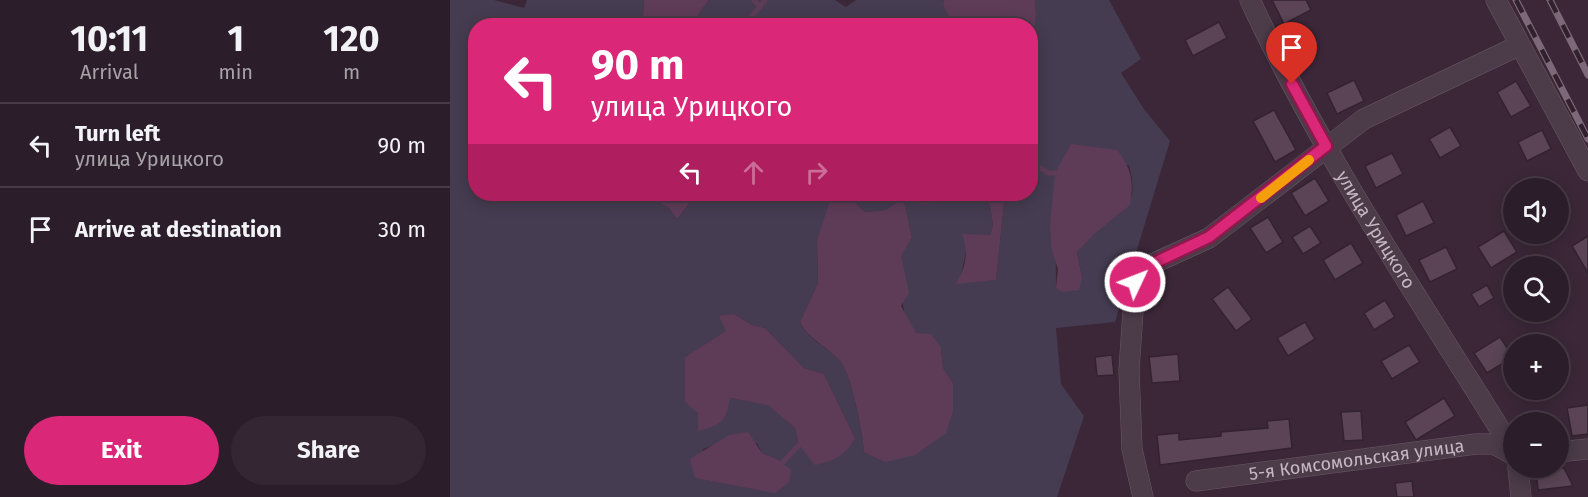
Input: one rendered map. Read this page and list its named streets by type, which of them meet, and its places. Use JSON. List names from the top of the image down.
{
  "streets": {
    "street": ["улица Урицкого", "5-я Комсомольская улица"]
  },
  "page": {
    "eta": [
      "10:11",
      "Arrival",
      "1",
      "min",
      "120",
      "m"
    ],
    "turn": ["90 m", "улица Урицкого"],
    "list": [
      {
        "name": "Turn left",
        "note": "улица Урицкого",
        "value": "90 m"
      },
      {
        "name": "Arrive at destination",
        "value": "30 m"
      }
    ],
    "map_buttons": ["+", "−"],
    "buttons": ["Exit", "Share"]
  }
}
